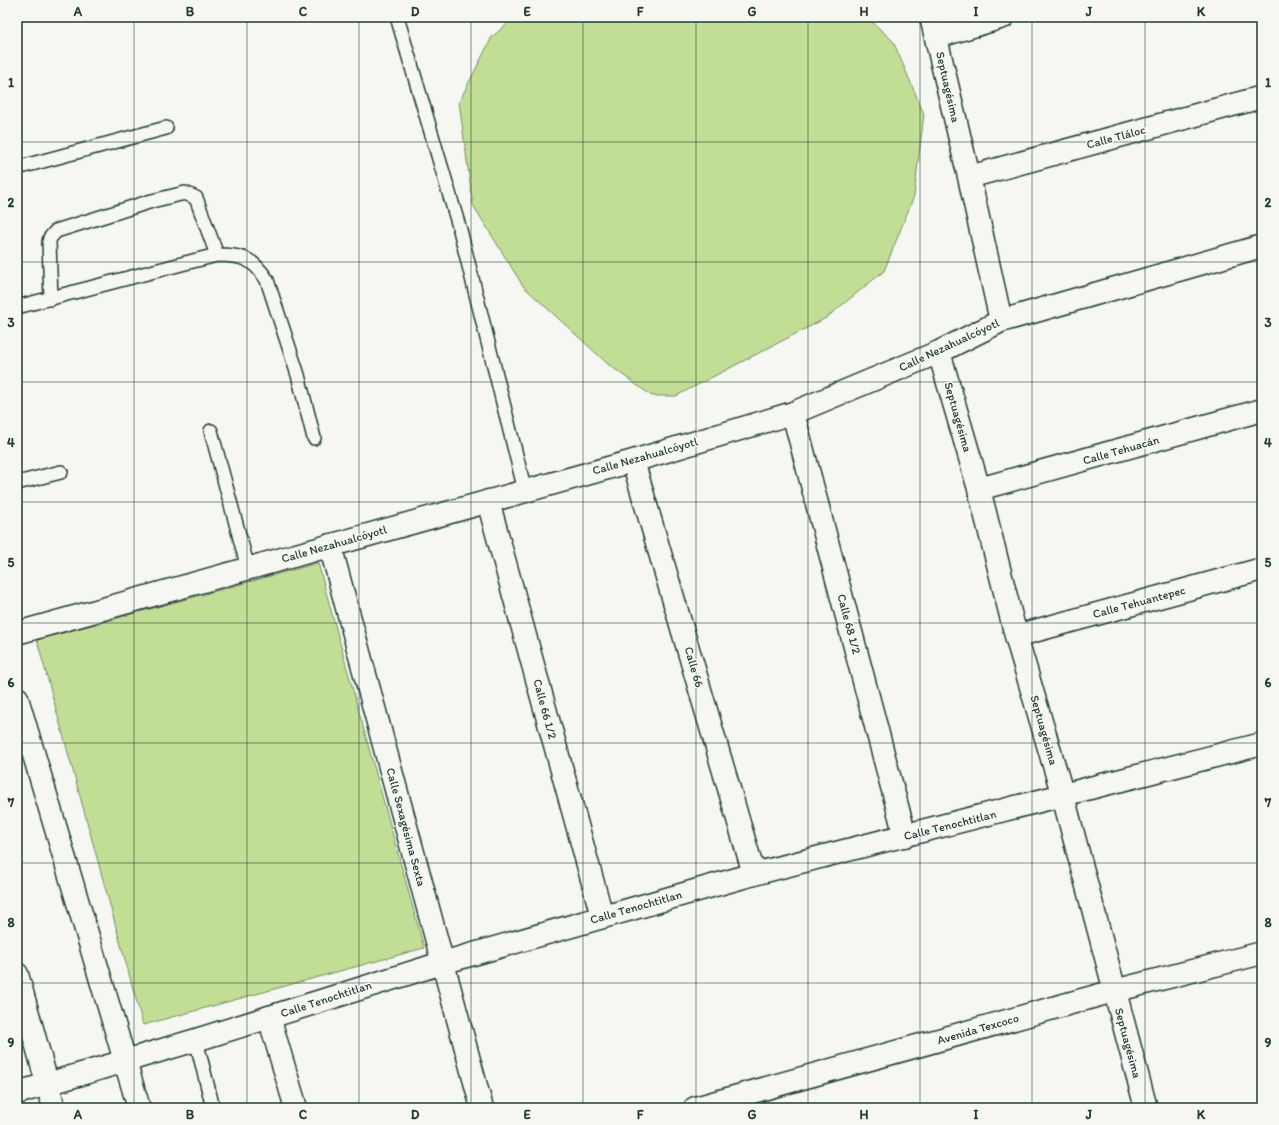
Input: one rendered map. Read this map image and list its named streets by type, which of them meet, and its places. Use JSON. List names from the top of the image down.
{
  "streets": {
    "street": [
      "Septuagésima",
      "Calle Tláloc",
      "Calle Nezahualcóyotl",
      "Calle Tehuacán",
      "Calle Tehuantepec",
      "Calle 68 1/2",
      "Calle 66",
      "Calle 66 1/2",
      "Calle Tenochtitlan",
      "Calle Sexagésima Sexta",
      "Avenida Texcoco"
    ]
  },
  "crossings": [
    ["Septuagésima", "Calle Tláloc"],
    ["Septuagésima", "Calle Nezahualcóyotl"],
    ["Septuagésima", "Calle Tehuacán"],
    ["Septuagésima", "Calle Tehuantepec"],
    ["Septuagésima", "Calle Tenochtitlan"],
    ["Septuagésima", "Avenida Texcoco"],
    ["Calle Nezahualcóyotl", "Calle 68 1/2"],
    ["Calle Nezahualcóyotl", "Calle 66"],
    ["Calle Nezahualcóyotl", "Calle 66 1/2"],
    ["Calle Nezahualcóyotl", "Calle Sexagésima Sexta"],
    ["Calle 68 1/2", "Calle Tenochtitlan"],
    ["Calle 66", "Calle Tenochtitlan"],
    ["Calle 66 1/2", "Calle Tenochtitlan"],
    ["Calle Tenochtitlan", "Calle Sexagésima Sexta"]
  ],
  "grid": {
    "columns": [
      "A",
      "B",
      "C",
      "D",
      "E",
      "F",
      "G",
      "H",
      "I",
      "J",
      "K"
    ],
    "rows": [
      "1",
      "2",
      "3",
      "4",
      "5",
      "6",
      "7",
      "8",
      "9"
    ]
  }
}
